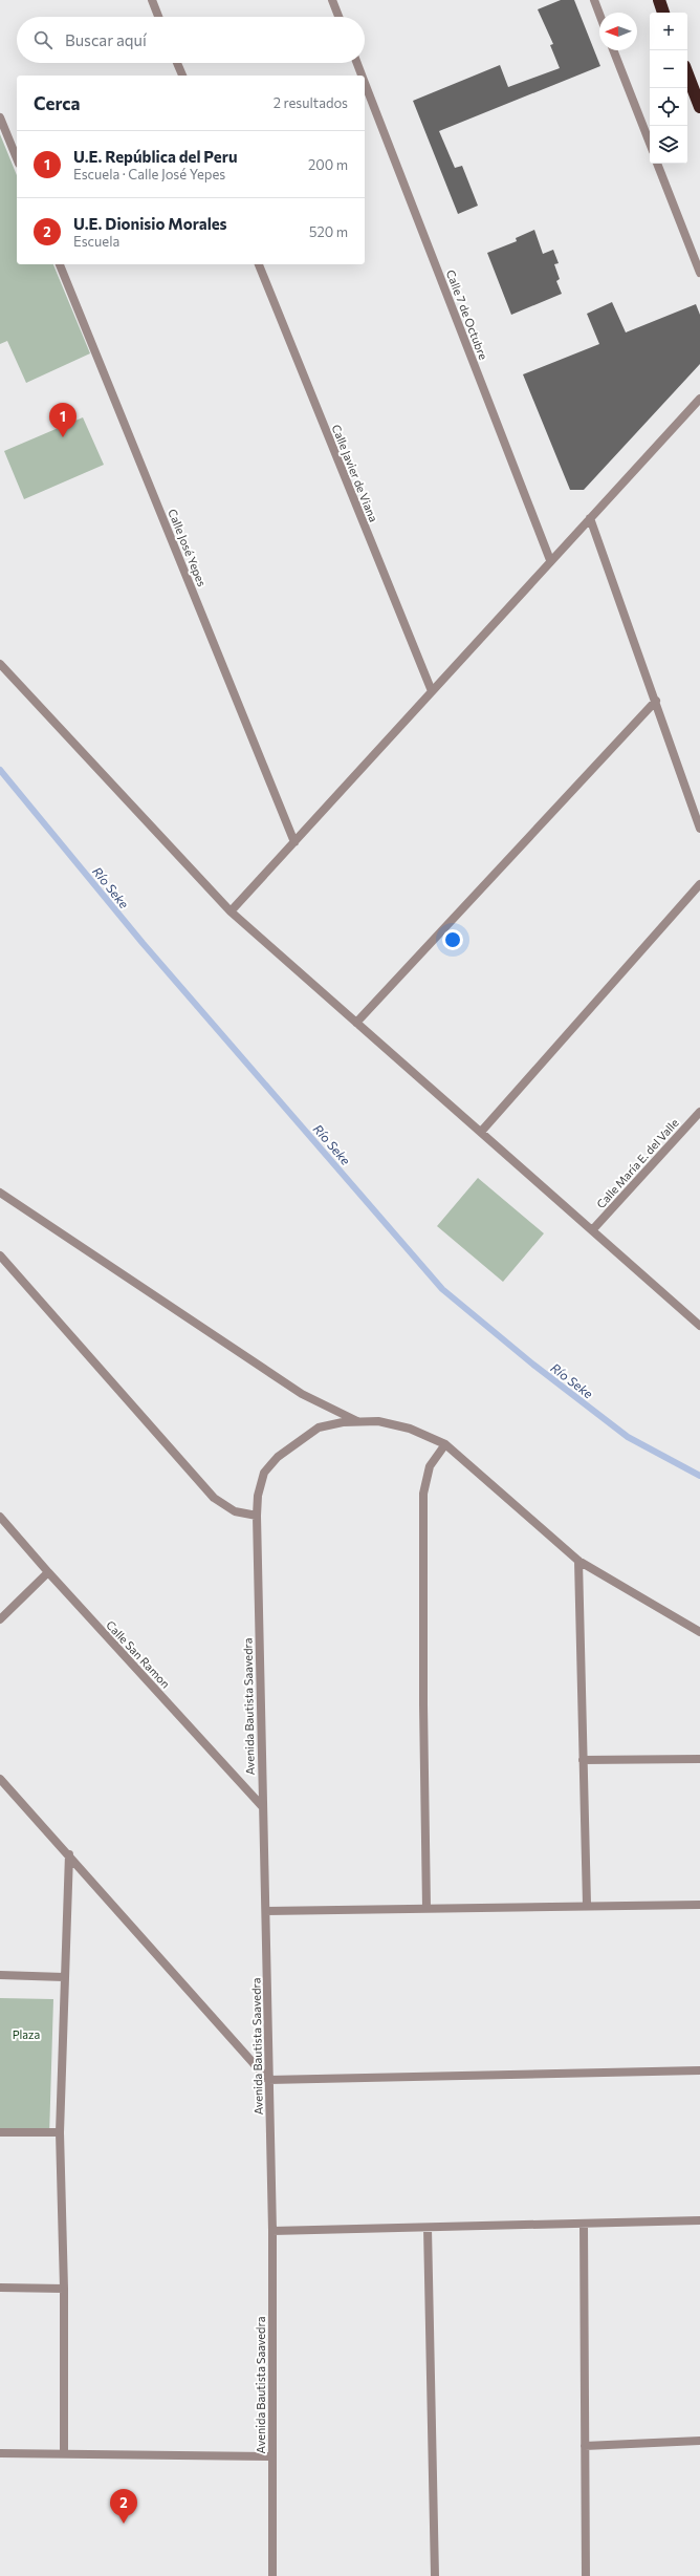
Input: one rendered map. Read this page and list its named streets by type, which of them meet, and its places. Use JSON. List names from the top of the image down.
{
  "streets": {
    "street": [
      "Calle 7 de Octubre",
      "Calle Javier de Viana",
      "Calle José Yepes",
      "Calle María E. del Valle",
      "Calle San Ramon",
      "Avenida Bautista Saavedra"
    ]
  },
  "crossings": [
    ["Calle San Ramon", "Avenida Bautista Saavedra"]
  ],
  "water": ["Río Seke"],
  "parks": ["Plaza"],
  "north": "left",
  "page": {
    "map_buttons": ["+", "−"],
    "search": "Buscar aquí",
    "heading": ["Cerca", "2 resultados"],
    "list": [
      {
        "mark": "1",
        "name": "U.E. República del Peru",
        "note": "Escuela · Calle José Yepes",
        "value": "200 m"
      },
      {
        "mark": "2",
        "name": "U.E. Dionisio Morales",
        "note": "Escuela",
        "value": "520 m"
      }
    ],
    "pins": ["1", "2"]
  }
}
